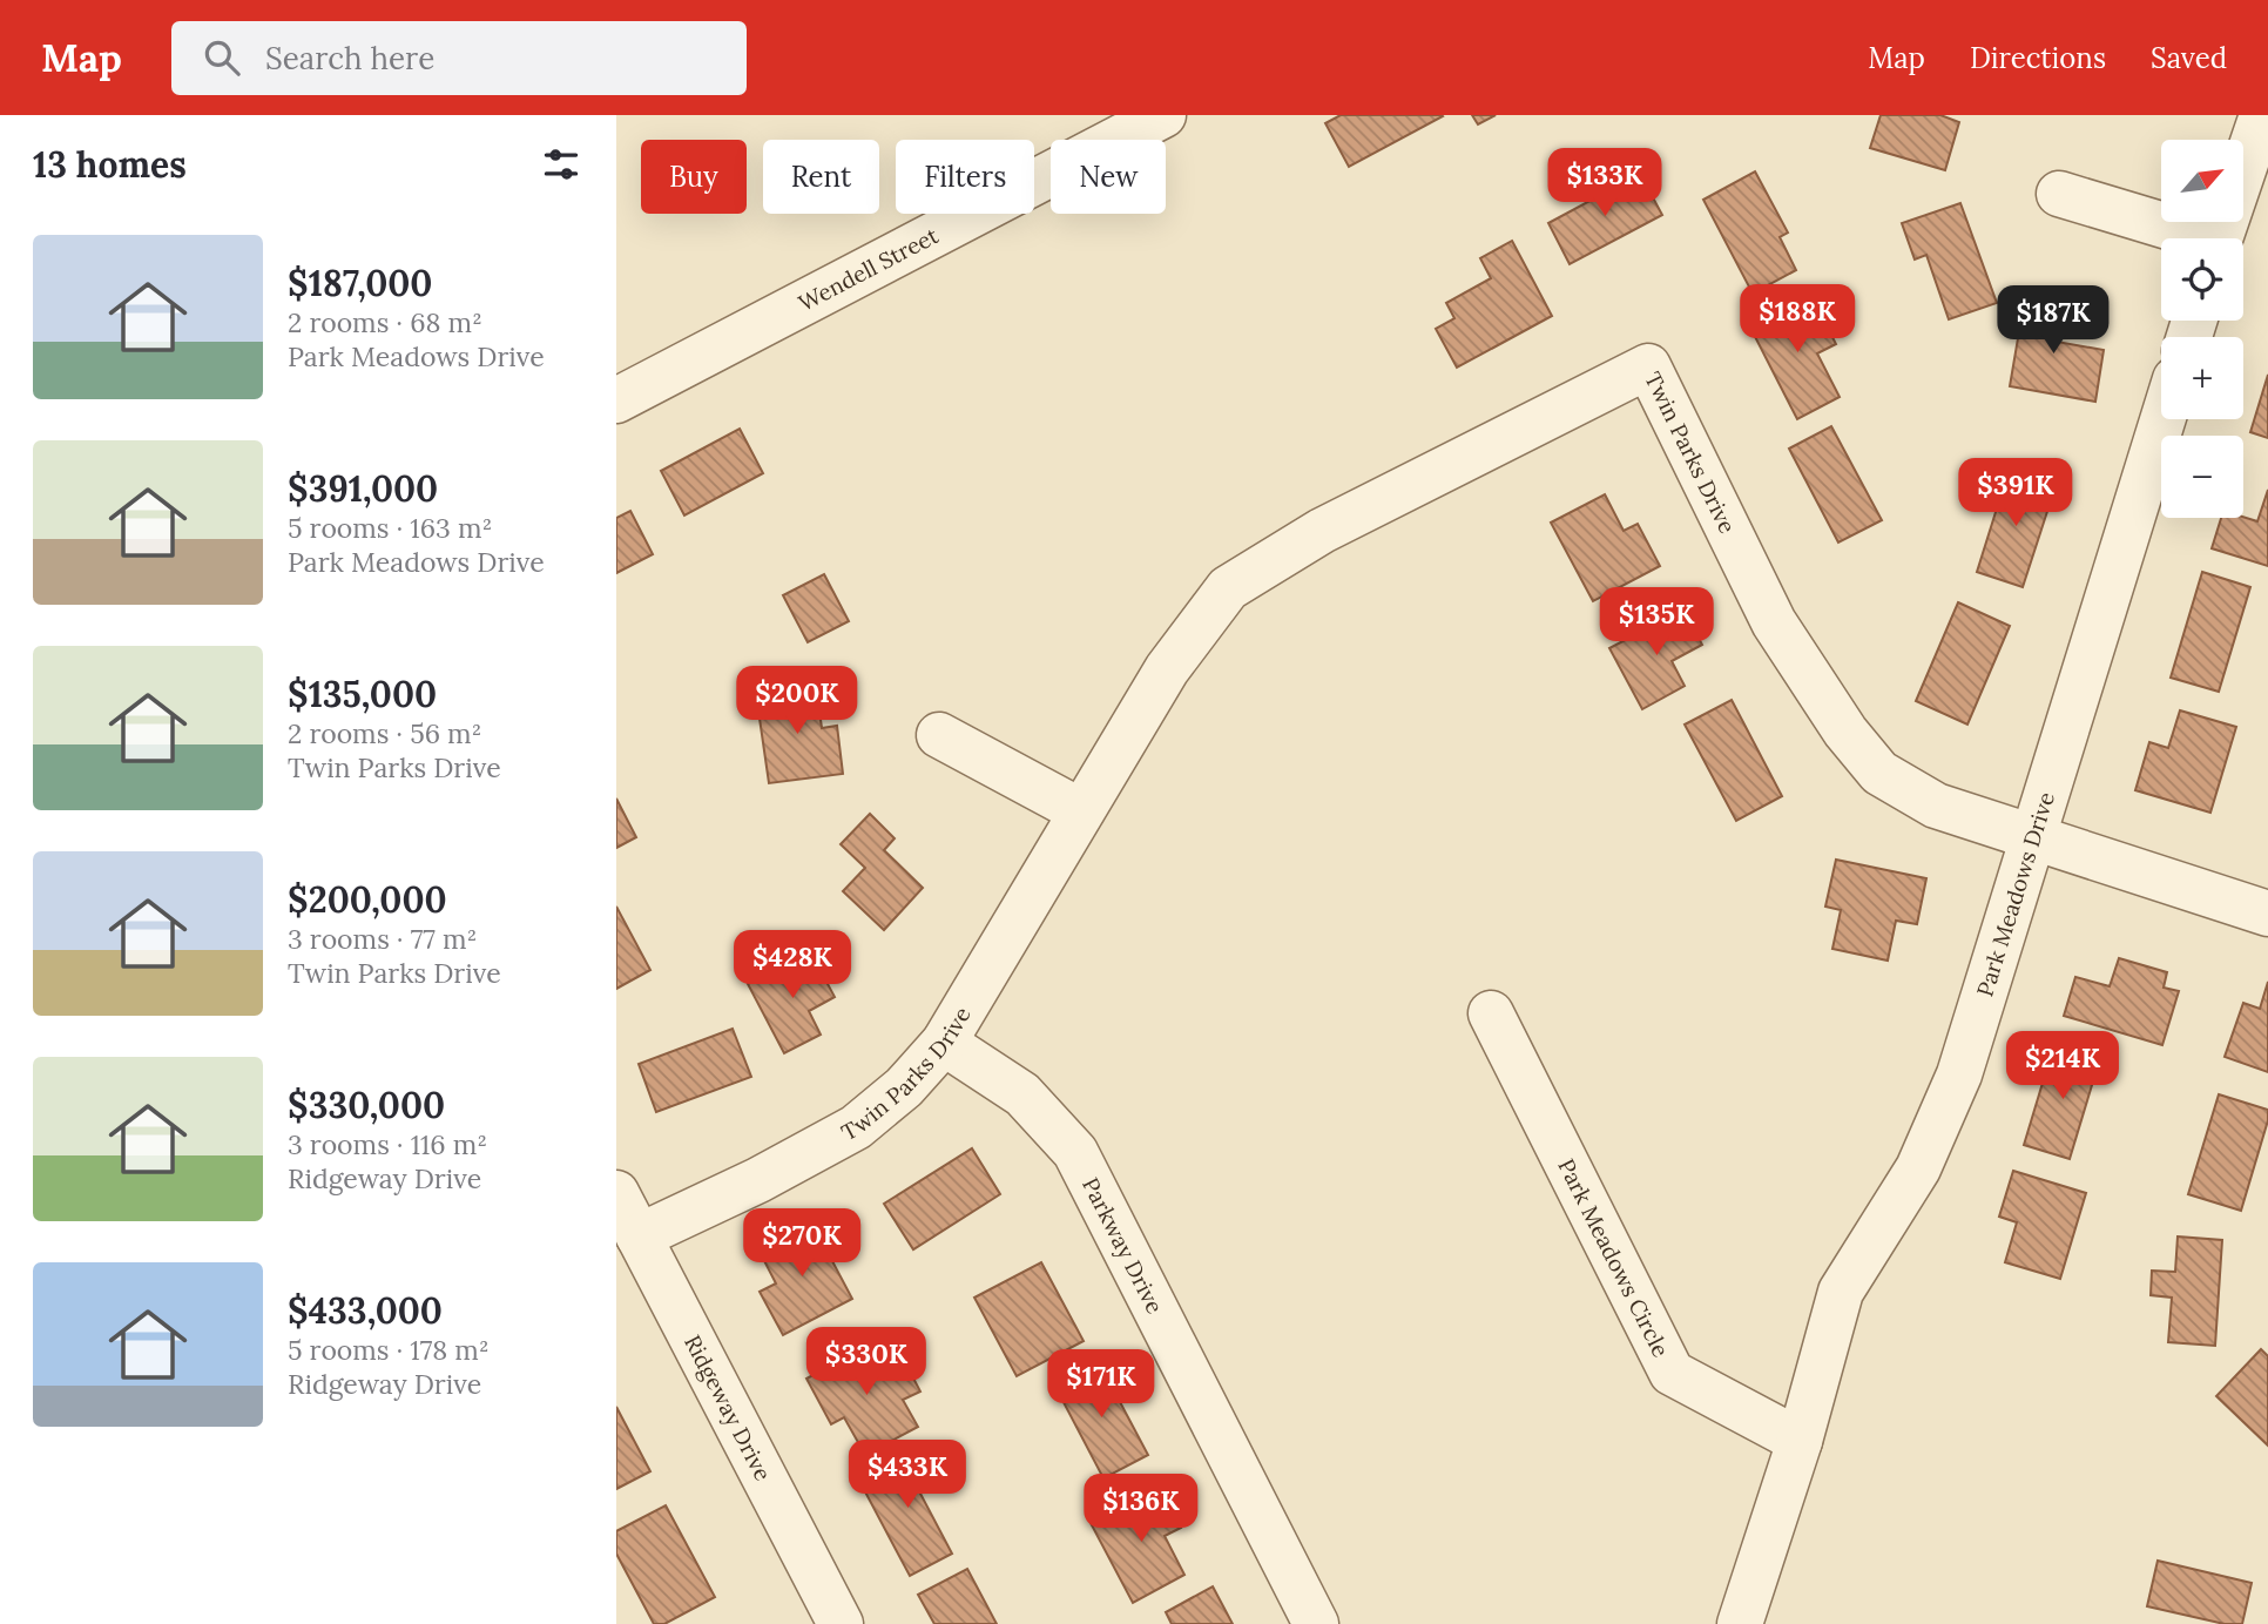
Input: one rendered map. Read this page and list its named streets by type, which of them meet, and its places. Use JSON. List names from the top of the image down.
{
  "streets": {
    "street": [
      "Wendell Street",
      "Twin Parks Drive",
      "Park Meadows Drive",
      "Parkway Drive",
      "Park Meadows Circle",
      "Ridgeway Drive"
    ]
  },
  "crossings": [
    ["Twin Parks Drive", "Park Meadows Drive"],
    ["Twin Parks Drive", "Parkway Drive"],
    ["Twin Parks Drive", "Ridgeway Drive"],
    ["Park Meadows Drive", "Park Meadows Circle"]
  ],
  "north": "top right",
  "page": {
    "header": "Map",
    "search": "Search here",
    "nav": ["Map", "Directions", "Saved"],
    "heading": "13 homes",
    "map_buttons": ["+", "−"],
    "chip": [
      "Buy",
      "Rent",
      "Filters",
      "New"
    ],
    "price": [
      "$133K",
      "$188K",
      "$187K",
      "$391K",
      "$135K",
      "$200K",
      "$428K",
      "$214K",
      "$270K",
      "$330K",
      "$171K",
      "$433K",
      "$136K"
    ],
    "list": [
      {
        "name": "$187,000",
        "note": "2 rooms · 68 m² · Park Meadows Drive"
      },
      {
        "name": "$391,000",
        "note": "5 rooms · 163 m² · Park Meadows Drive"
      },
      {
        "name": "$135,000",
        "note": "2 rooms · 56 m² · Twin Parks Drive"
      },
      {
        "name": "$200,000",
        "note": "3 rooms · 77 m² · Twin Parks Drive"
      },
      {
        "name": "$330,000",
        "note": "3 rooms · 116 m² · Ridgeway Drive"
      },
      {
        "name": "$433,000",
        "note": "5 rooms · 178 m² · Ridgeway Drive"
      }
    ]
  }
}
